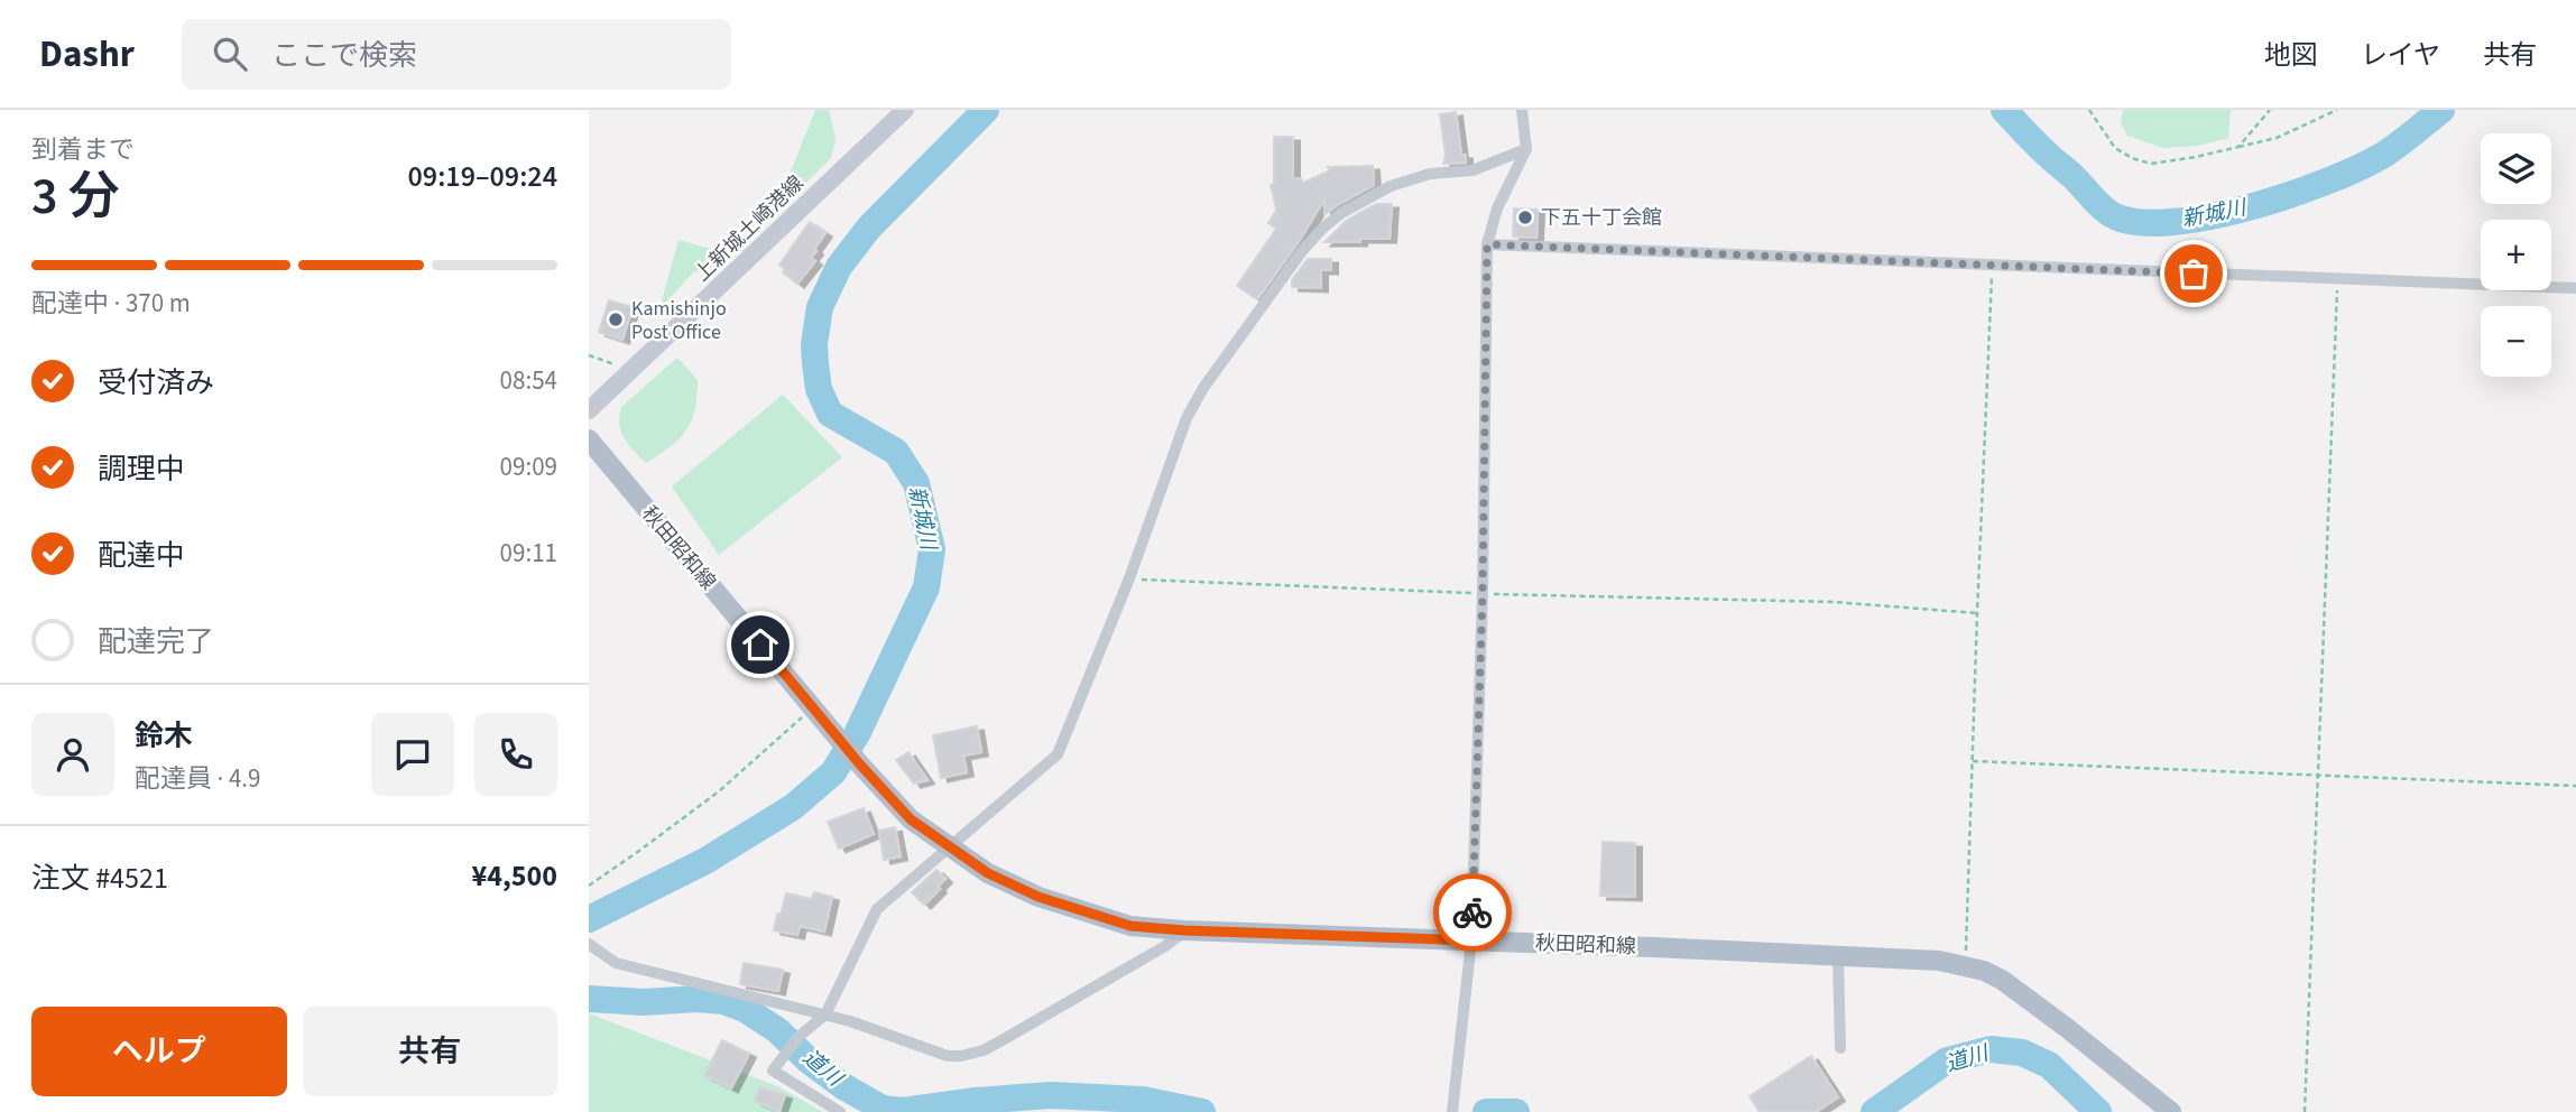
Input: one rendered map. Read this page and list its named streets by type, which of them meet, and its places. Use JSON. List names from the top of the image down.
{
  "streets": {
    "main road": ["上新城土崎港線", "秋田昭和線"]
  },
  "water": ["新城川", "道川"],
  "places": ["下五十丁会館", "Kamishinjo Post Office"],
  "page": {
    "header": "Dashr",
    "search": "ここで検索",
    "nav": ["地図", "レイヤ", "共有"],
    "heading": ["3 分", "到着まで", "09:19–09:24"],
    "panel": [
      "鈴木",
      "配達員 · 4.9",
      "注文 #4521",
      "¥4,500"
    ],
    "map_buttons": ["+", "−"],
    "bar": "配達中 · 370 m",
    "list": [
      ["受付済み", "08:54"],
      ["調理中", "09:09"],
      ["配達中", "09:11"],
      "配達完了"
    ],
    "buttons": ["ヘルプ", "共有"]
  }
}
